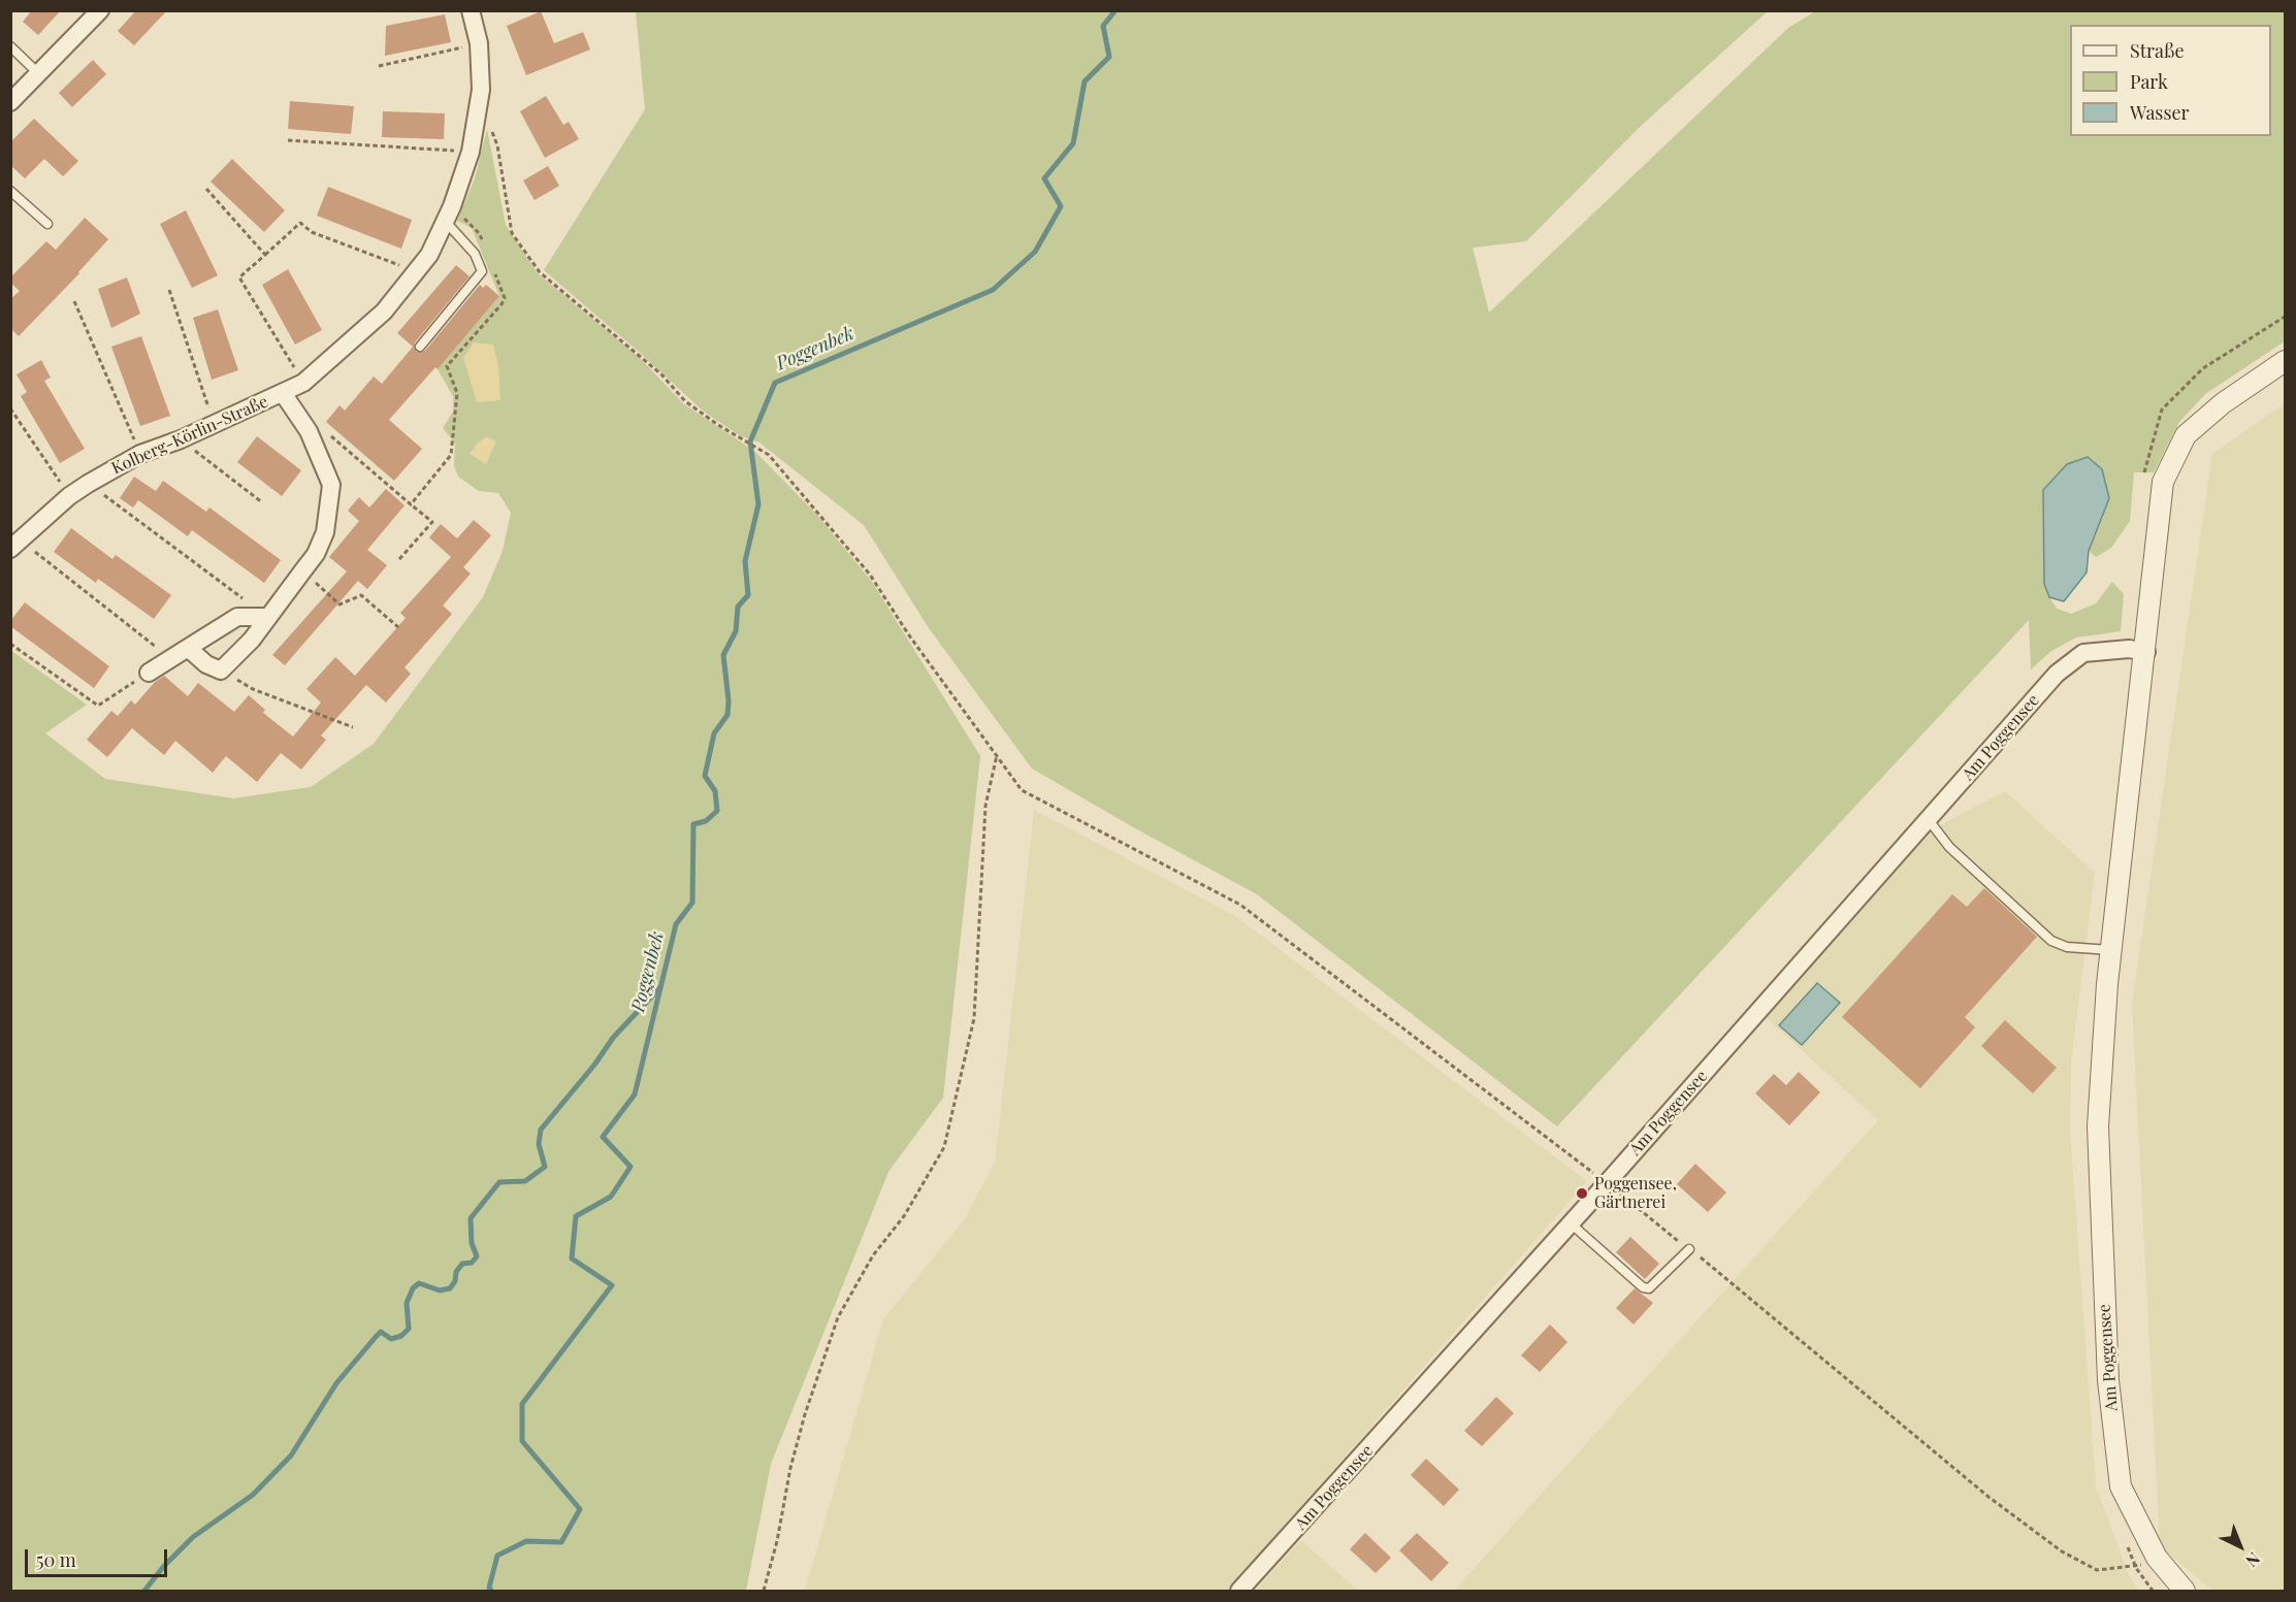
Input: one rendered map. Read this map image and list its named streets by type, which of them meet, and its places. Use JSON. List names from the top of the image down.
{
  "streets": {
    "street": ["Kolberg-Körlin-Straße", "Am Poggensee"]
  },
  "water": ["Poggenbek"],
  "places": ["Poggensee, Gärtnerei"],
  "legend": ["Straße", "Park", "Wasser"],
  "scale_bar": "50 m",
  "north": "bottom right"
}
